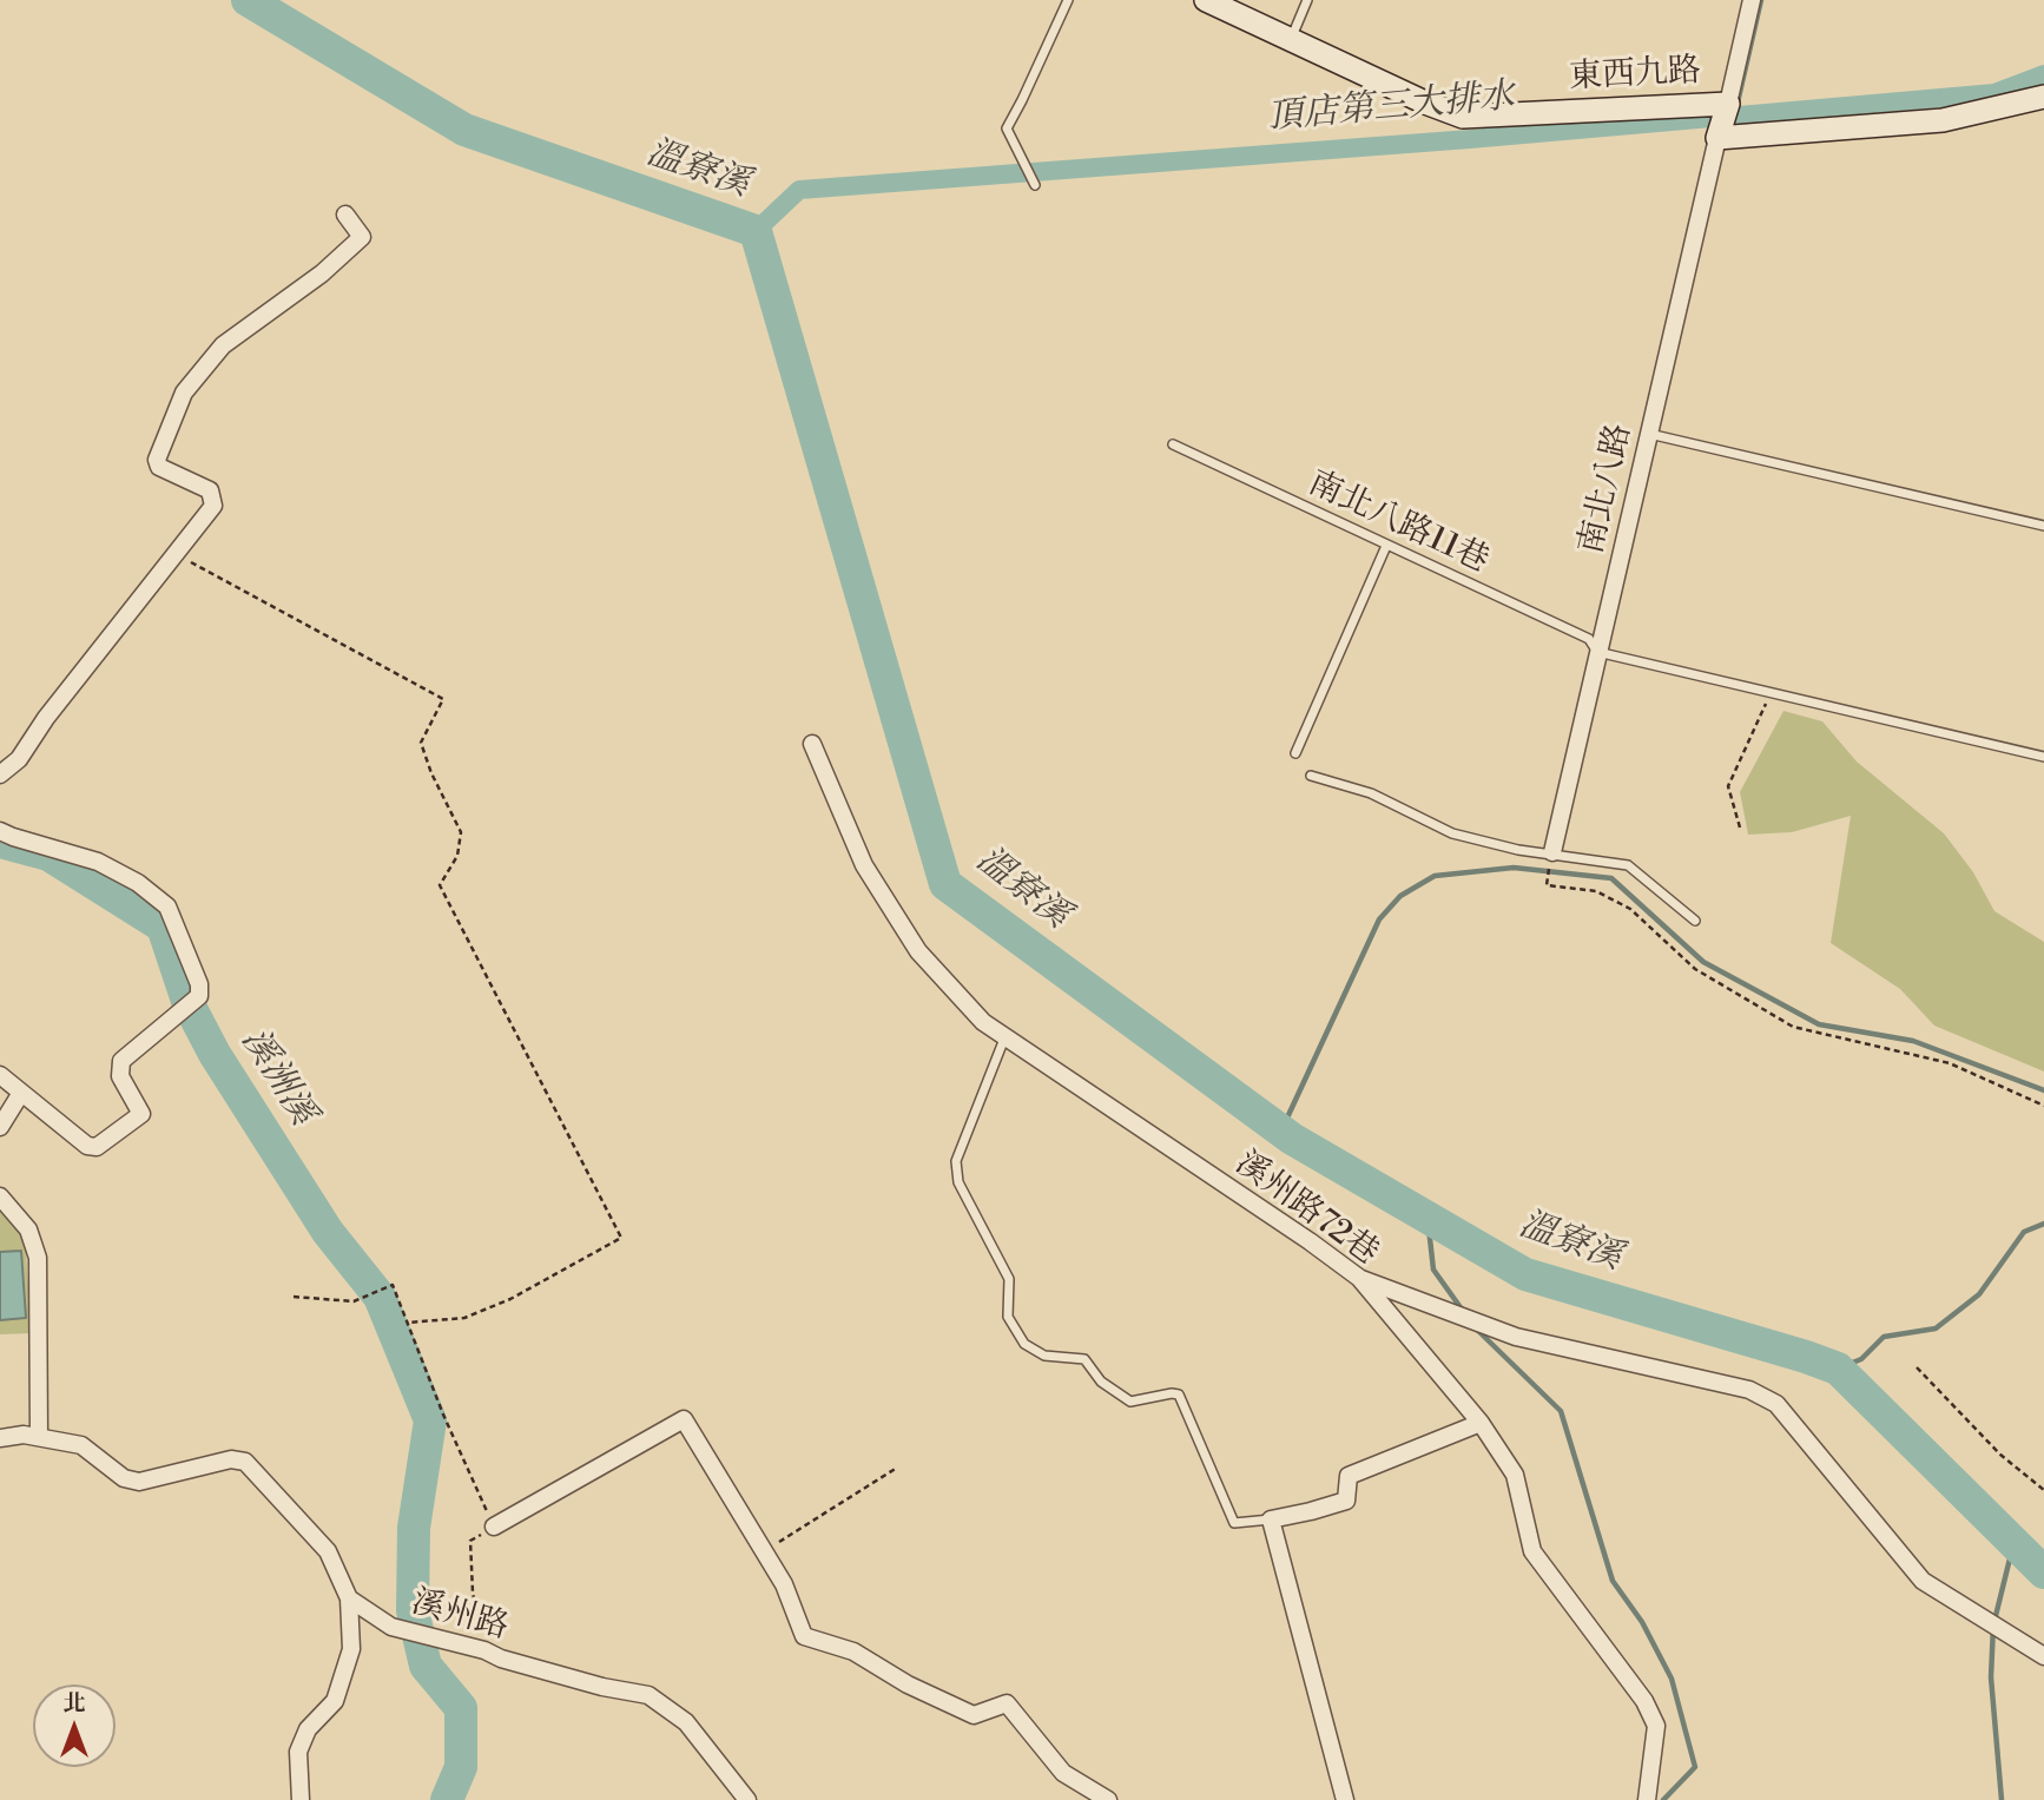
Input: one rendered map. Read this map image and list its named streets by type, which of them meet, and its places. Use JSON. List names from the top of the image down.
{
  "streets": {
    "street": [
      "東西九路",
      "南北八路",
      "溪州路72巷",
      "溪州路"
    ],
    "lane": ["南北八路11巷"]
  },
  "crossings": [
    ["東西九路", "南北八路"],
    ["南北八路", "南北八路11巷"]
  ],
  "water": ["頂店第三大排水", "溫寮溪", "溪洲溪"],
  "north": "top"
}
